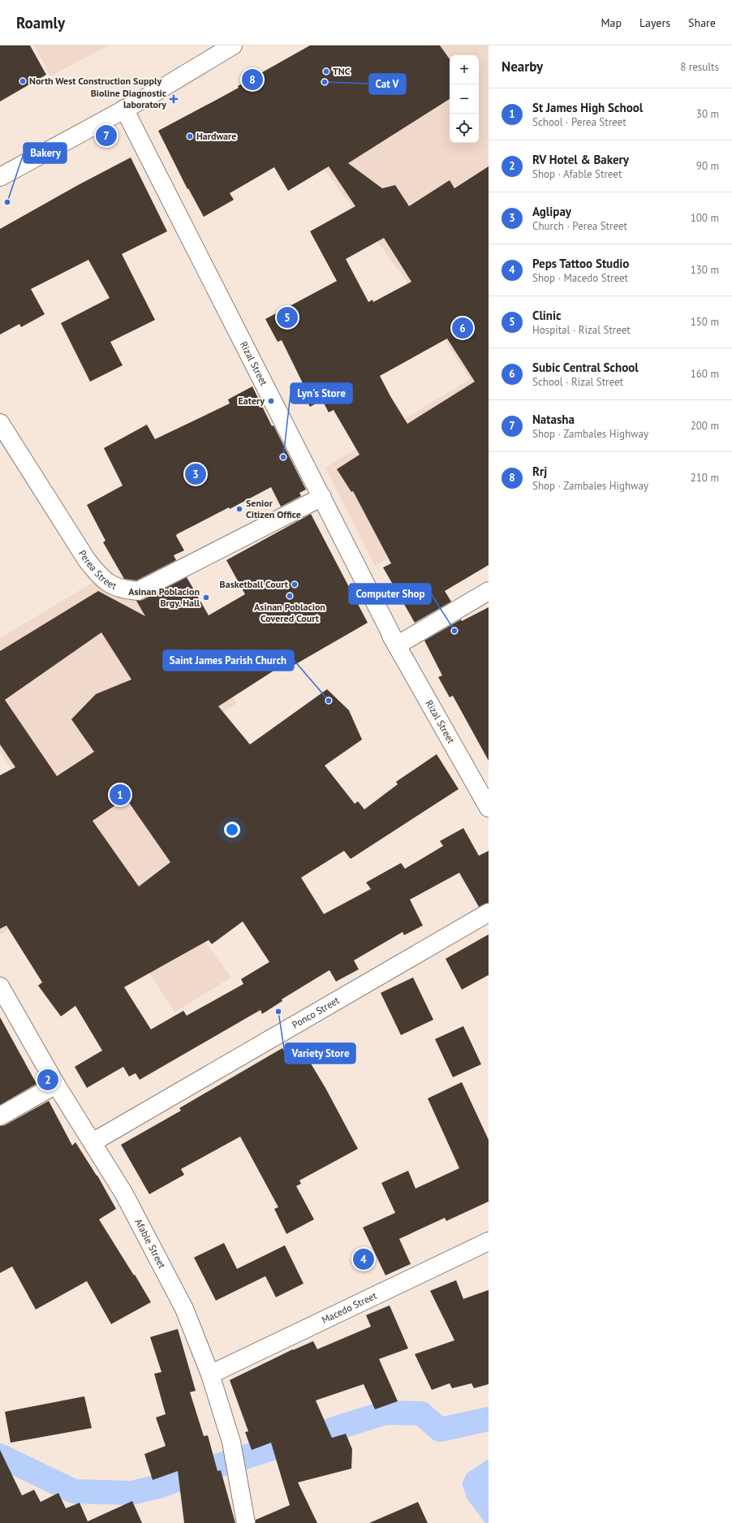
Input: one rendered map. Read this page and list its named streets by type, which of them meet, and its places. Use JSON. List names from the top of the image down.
{
  "streets": {
    "street": [
      "Rizal Street",
      "Perea Street",
      "Ponco Street",
      "Afable Street",
      "Macedo Street"
    ]
  },
  "crossings": [
    ["Rizal Street", "Perea Street"],
    ["Ponco Street", "Afable Street"],
    ["Afable Street", "Macedo Street"]
  ],
  "places": {
    "other": [
      "TNC",
      "North West Construction Supply",
      "Cat V",
      "Hardware",
      "Bakery",
      "Eatery",
      "Lyn's Store",
      "Senior Citizen Office",
      "Basketball Court",
      "Asinan Poblacion Covered Court",
      "Asinan Poblacion Brgy. Hall",
      "Computer Shop",
      "Saint James Parish Church",
      "Variety Store"
    ],
    "health": ["Bioline Diagnostic laboratory"]
  },
  "page": {
    "header": "Roamly",
    "nav": ["Map", "Layers", "Share"],
    "heading": ["Nearby", "8 results"],
    "map_buttons": ["+", "−"],
    "pins": [
      "8",
      "7",
      "5",
      "6",
      "3",
      "1",
      "2",
      "4"
    ],
    "list": [
      {
        "mark": "1",
        "name": "St James High School",
        "note": "School · Perea Street",
        "value": "30 m"
      },
      {
        "mark": "2",
        "name": "RV Hotel & Bakery",
        "note": "Shop · Afable Street",
        "value": "90 m"
      },
      {
        "mark": "3",
        "name": "Aglipay",
        "note": "Church · Perea Street",
        "value": "100 m"
      },
      {
        "mark": "4",
        "name": "Peps Tattoo Studio",
        "note": "Shop · Macedo Street",
        "value": "130 m"
      },
      {
        "mark": "5",
        "name": "Clinic",
        "note": "Hospital · Rizal Street",
        "value": "150 m"
      },
      {
        "mark": "6",
        "name": "Subic Central School",
        "note": "School · Rizal Street",
        "value": "160 m"
      },
      {
        "mark": "7",
        "name": "Natasha",
        "note": "Shop · Zambales Highway",
        "value": "200 m"
      },
      {
        "mark": "8",
        "name": "Rrj",
        "note": "Shop · Zambales Highway",
        "value": "210 m"
      }
    ]
  }
}
